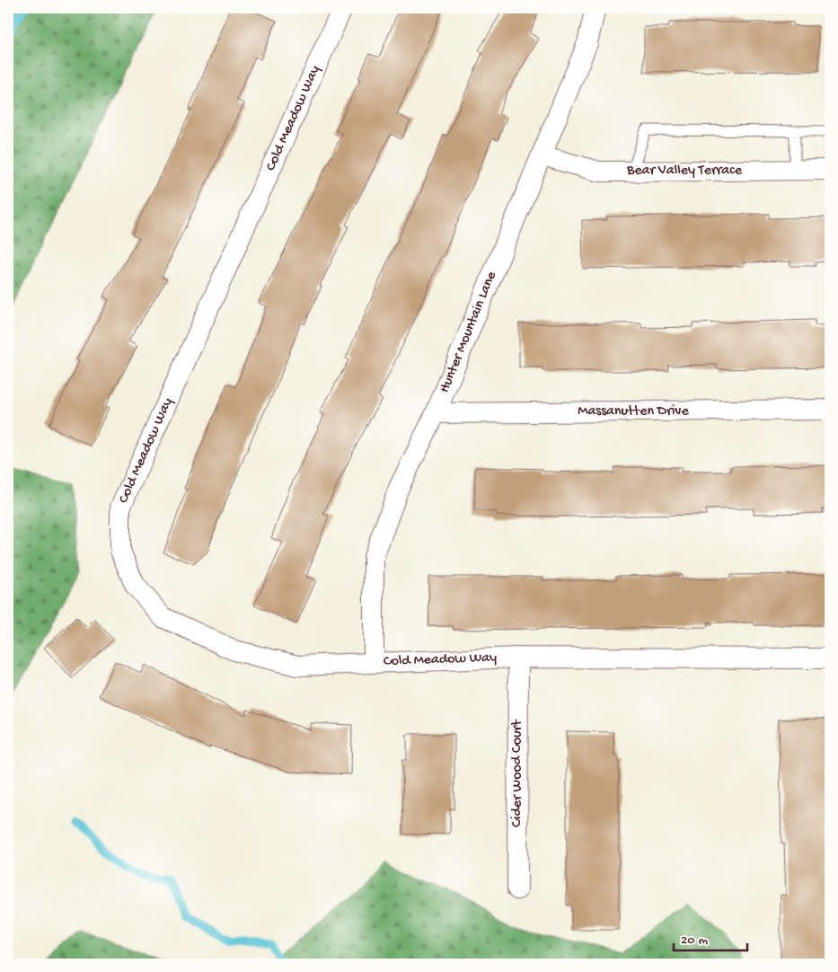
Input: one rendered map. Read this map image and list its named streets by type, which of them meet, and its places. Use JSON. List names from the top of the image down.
{
  "streets": {
    "street": [
      "Cold Meadow Way",
      "Bear Valley Terrace",
      "Hunter Mountain Lane",
      "Massanutten Drive",
      "Cider Wood Court"
    ]
  },
  "crossings": [
    ["Cold Meadow Way", "Hunter Mountain Lane"],
    ["Cold Meadow Way", "Cider Wood Court"],
    ["Bear Valley Terrace", "Hunter Mountain Lane"],
    ["Hunter Mountain Lane", "Massanutten Drive"]
  ],
  "scale_bar": "20 m"
}
